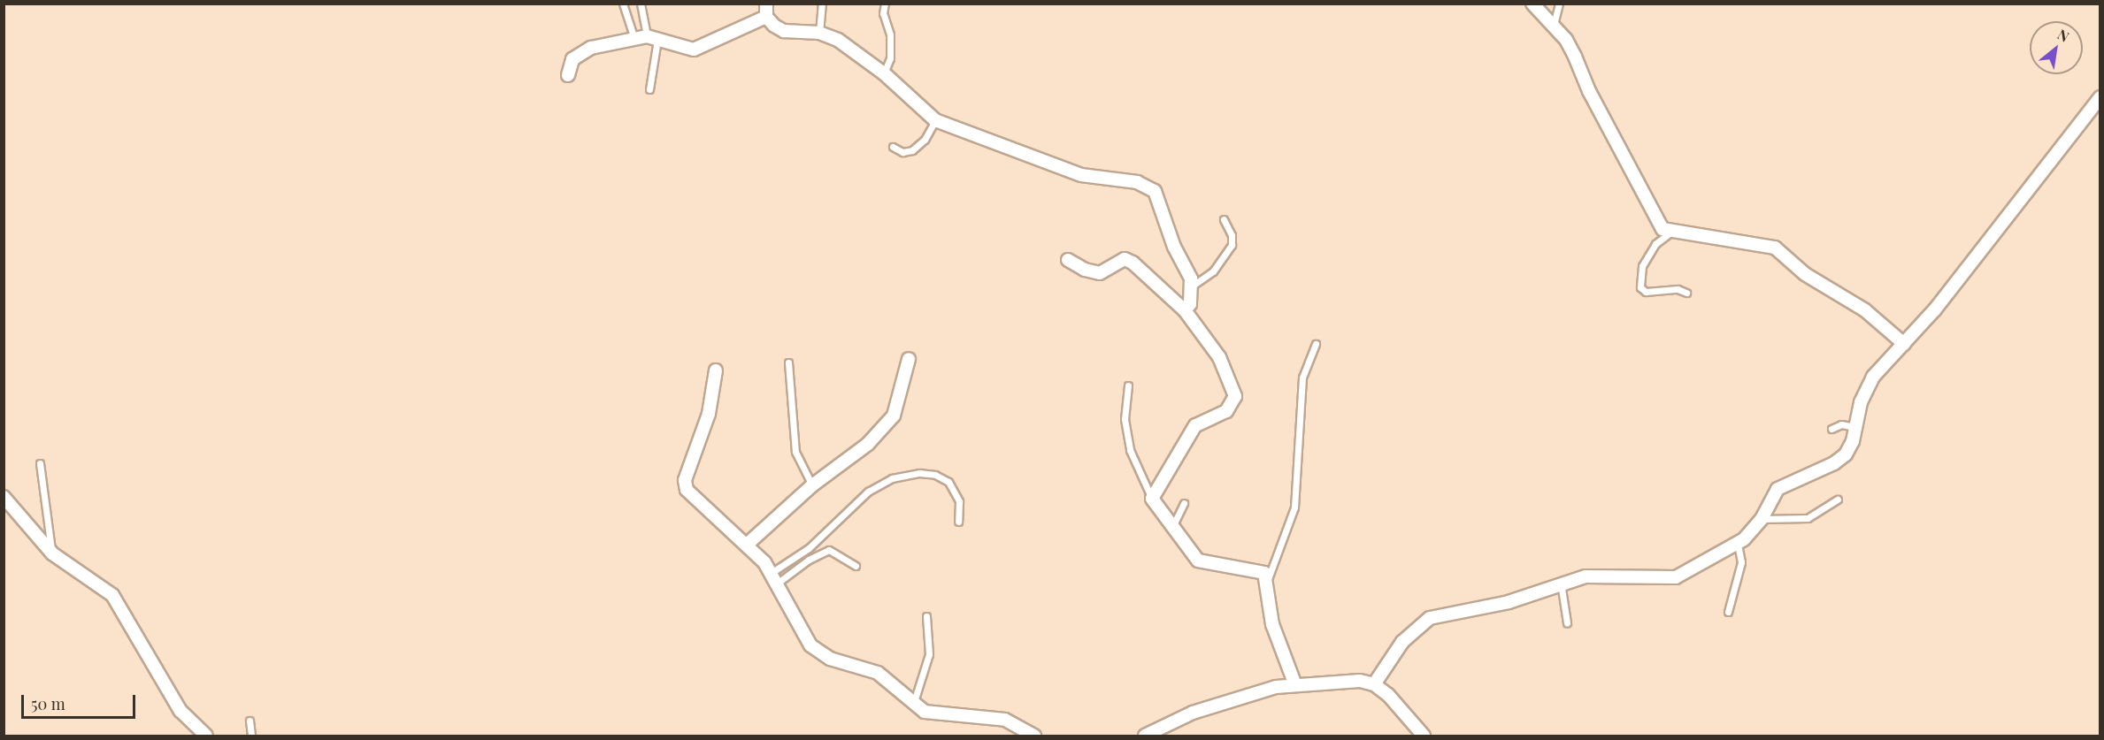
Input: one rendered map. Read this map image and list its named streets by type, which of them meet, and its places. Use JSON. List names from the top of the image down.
{
  "scale_bar": "50 m",
  "north": "top right"
}
